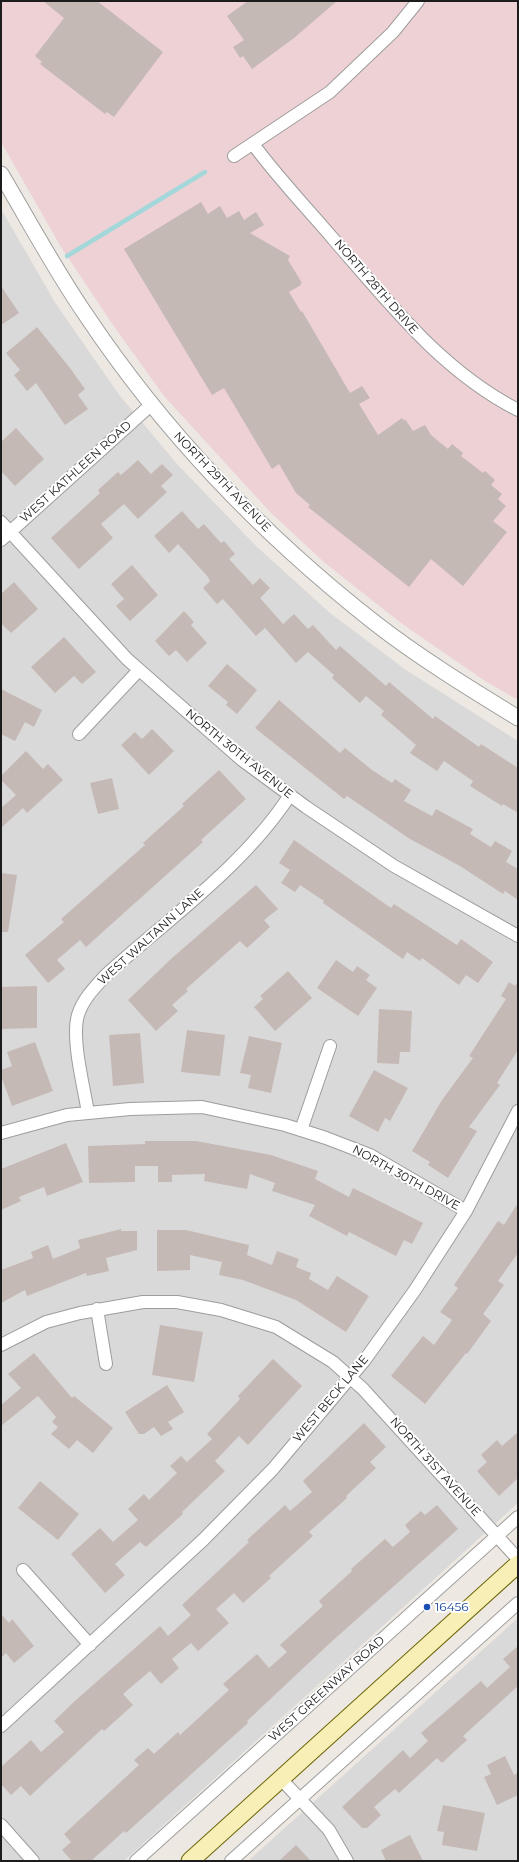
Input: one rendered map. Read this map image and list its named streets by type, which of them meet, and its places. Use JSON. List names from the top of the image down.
{
  "streets": {
    "street": [
      "NORTH 28TH DRIVE",
      "WEST KATHLEEN ROAD",
      "NORTH 29TH AVENUE",
      "NORTH 30TH AVENUE",
      "WEST WALTANN LANE",
      "NORTH 30TH DRIVE",
      "WEST BECK LANE",
      "NORTH 31ST AVENUE",
      "WEST GREENWAY ROAD"
    ]
  },
  "crossings": [
    ["WEST KATHLEEN ROAD", "NORTH 29TH AVENUE"],
    ["WEST KATHLEEN ROAD", "NORTH 30TH AVENUE"],
    ["NORTH 30TH AVENUE", "WEST WALTANN LANE"],
    ["WEST WALTANN LANE", "NORTH 30TH DRIVE"],
    ["NORTH 30TH DRIVE", "WEST BECK LANE"],
    ["WEST BECK LANE", "NORTH 31ST AVENUE"],
    ["NORTH 31ST AVENUE", "WEST GREENWAY ROAD"]
  ],
  "places": ["16456"]
}
